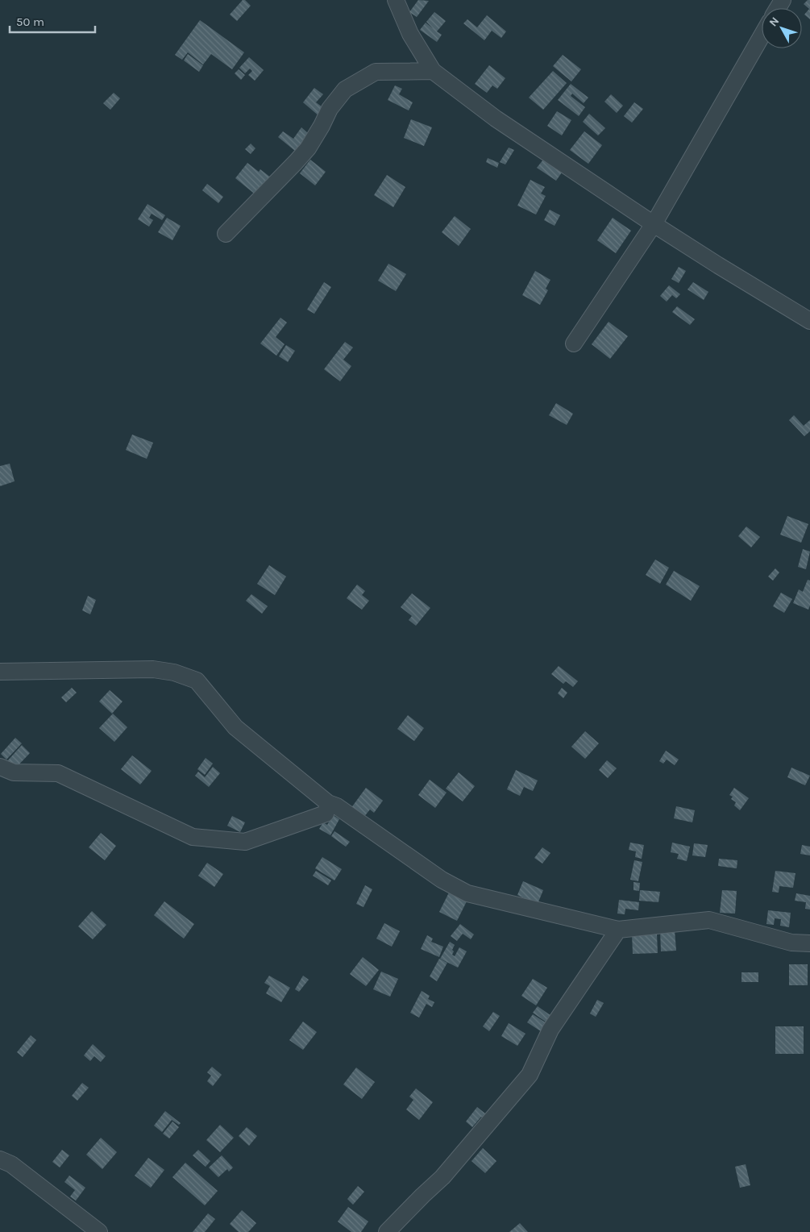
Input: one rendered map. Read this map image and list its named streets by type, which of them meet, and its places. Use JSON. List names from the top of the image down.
{
  "scale_bar": "50 m",
  "north": "top left"
}
